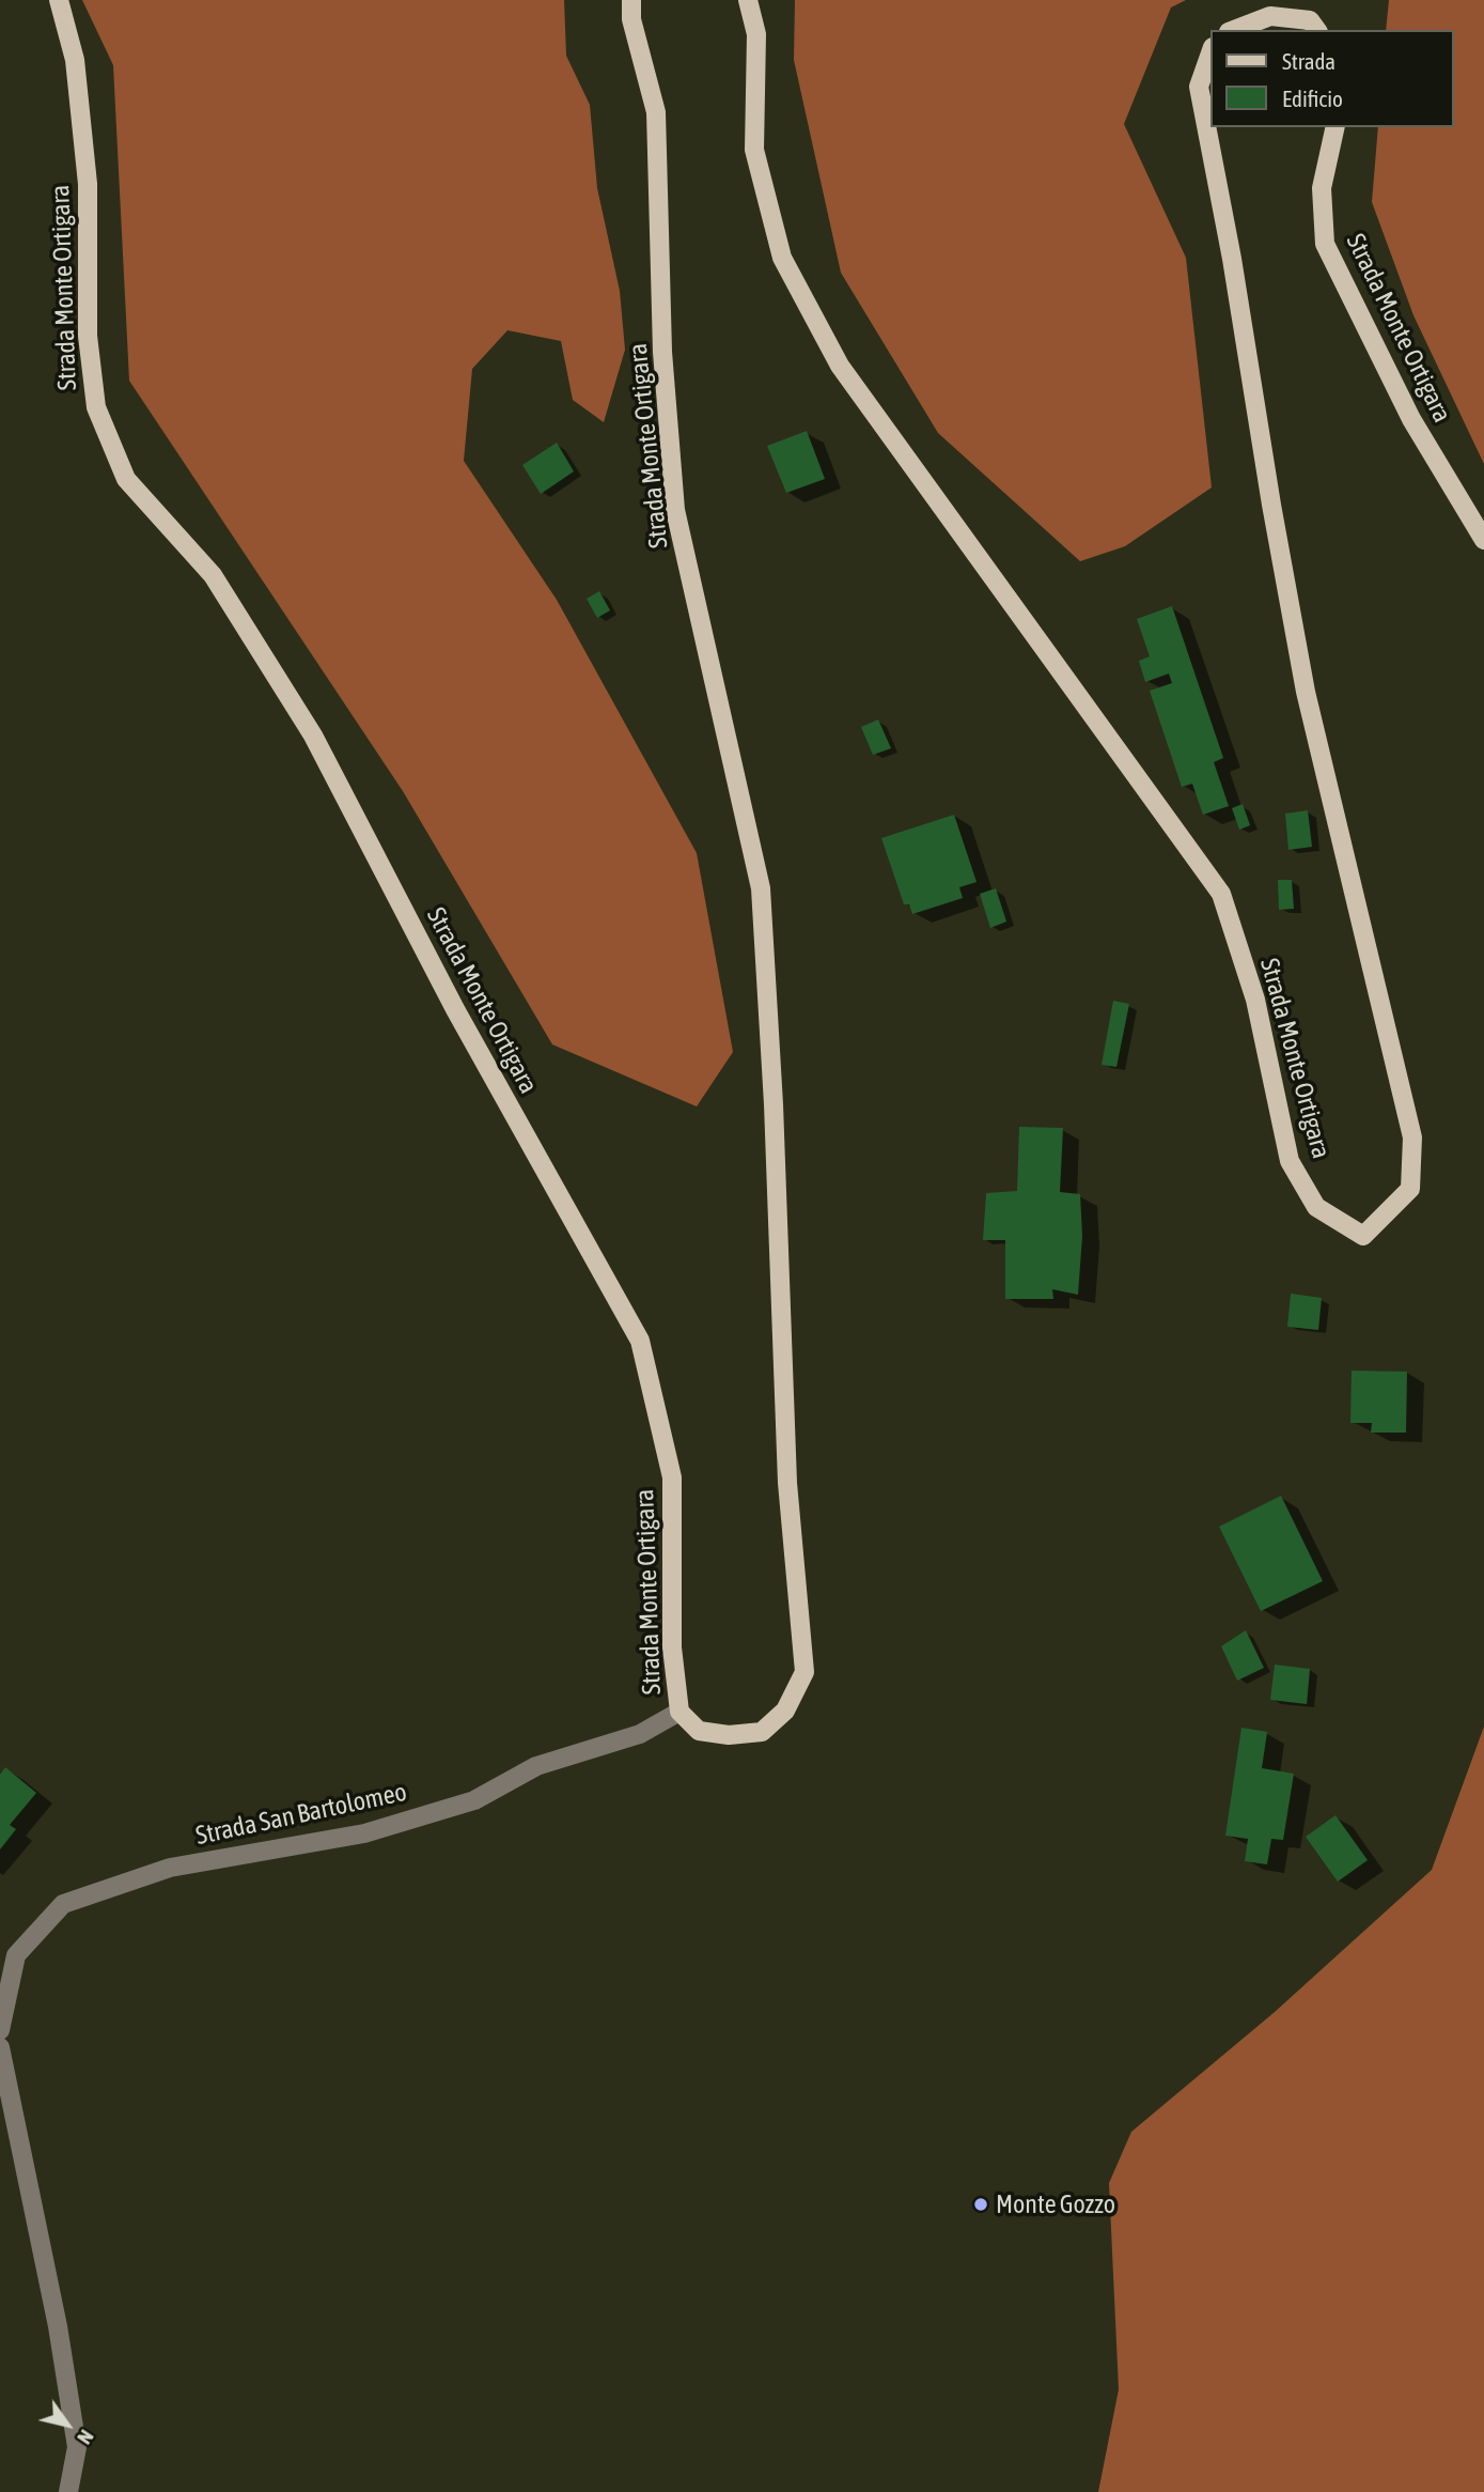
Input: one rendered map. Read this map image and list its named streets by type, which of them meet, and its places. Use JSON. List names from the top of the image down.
{
  "streets": {
    "main road": ["Strada Monte Ortigara"],
    "street": ["Strada San Bartolomeo"]
  },
  "crossings": [
    ["Strada Monte Ortigara", "Strada San Bartolomeo"]
  ],
  "places": ["Monte Gozzo"],
  "legend": ["Strada", "Edificio"],
  "north": "bottom right"
}
